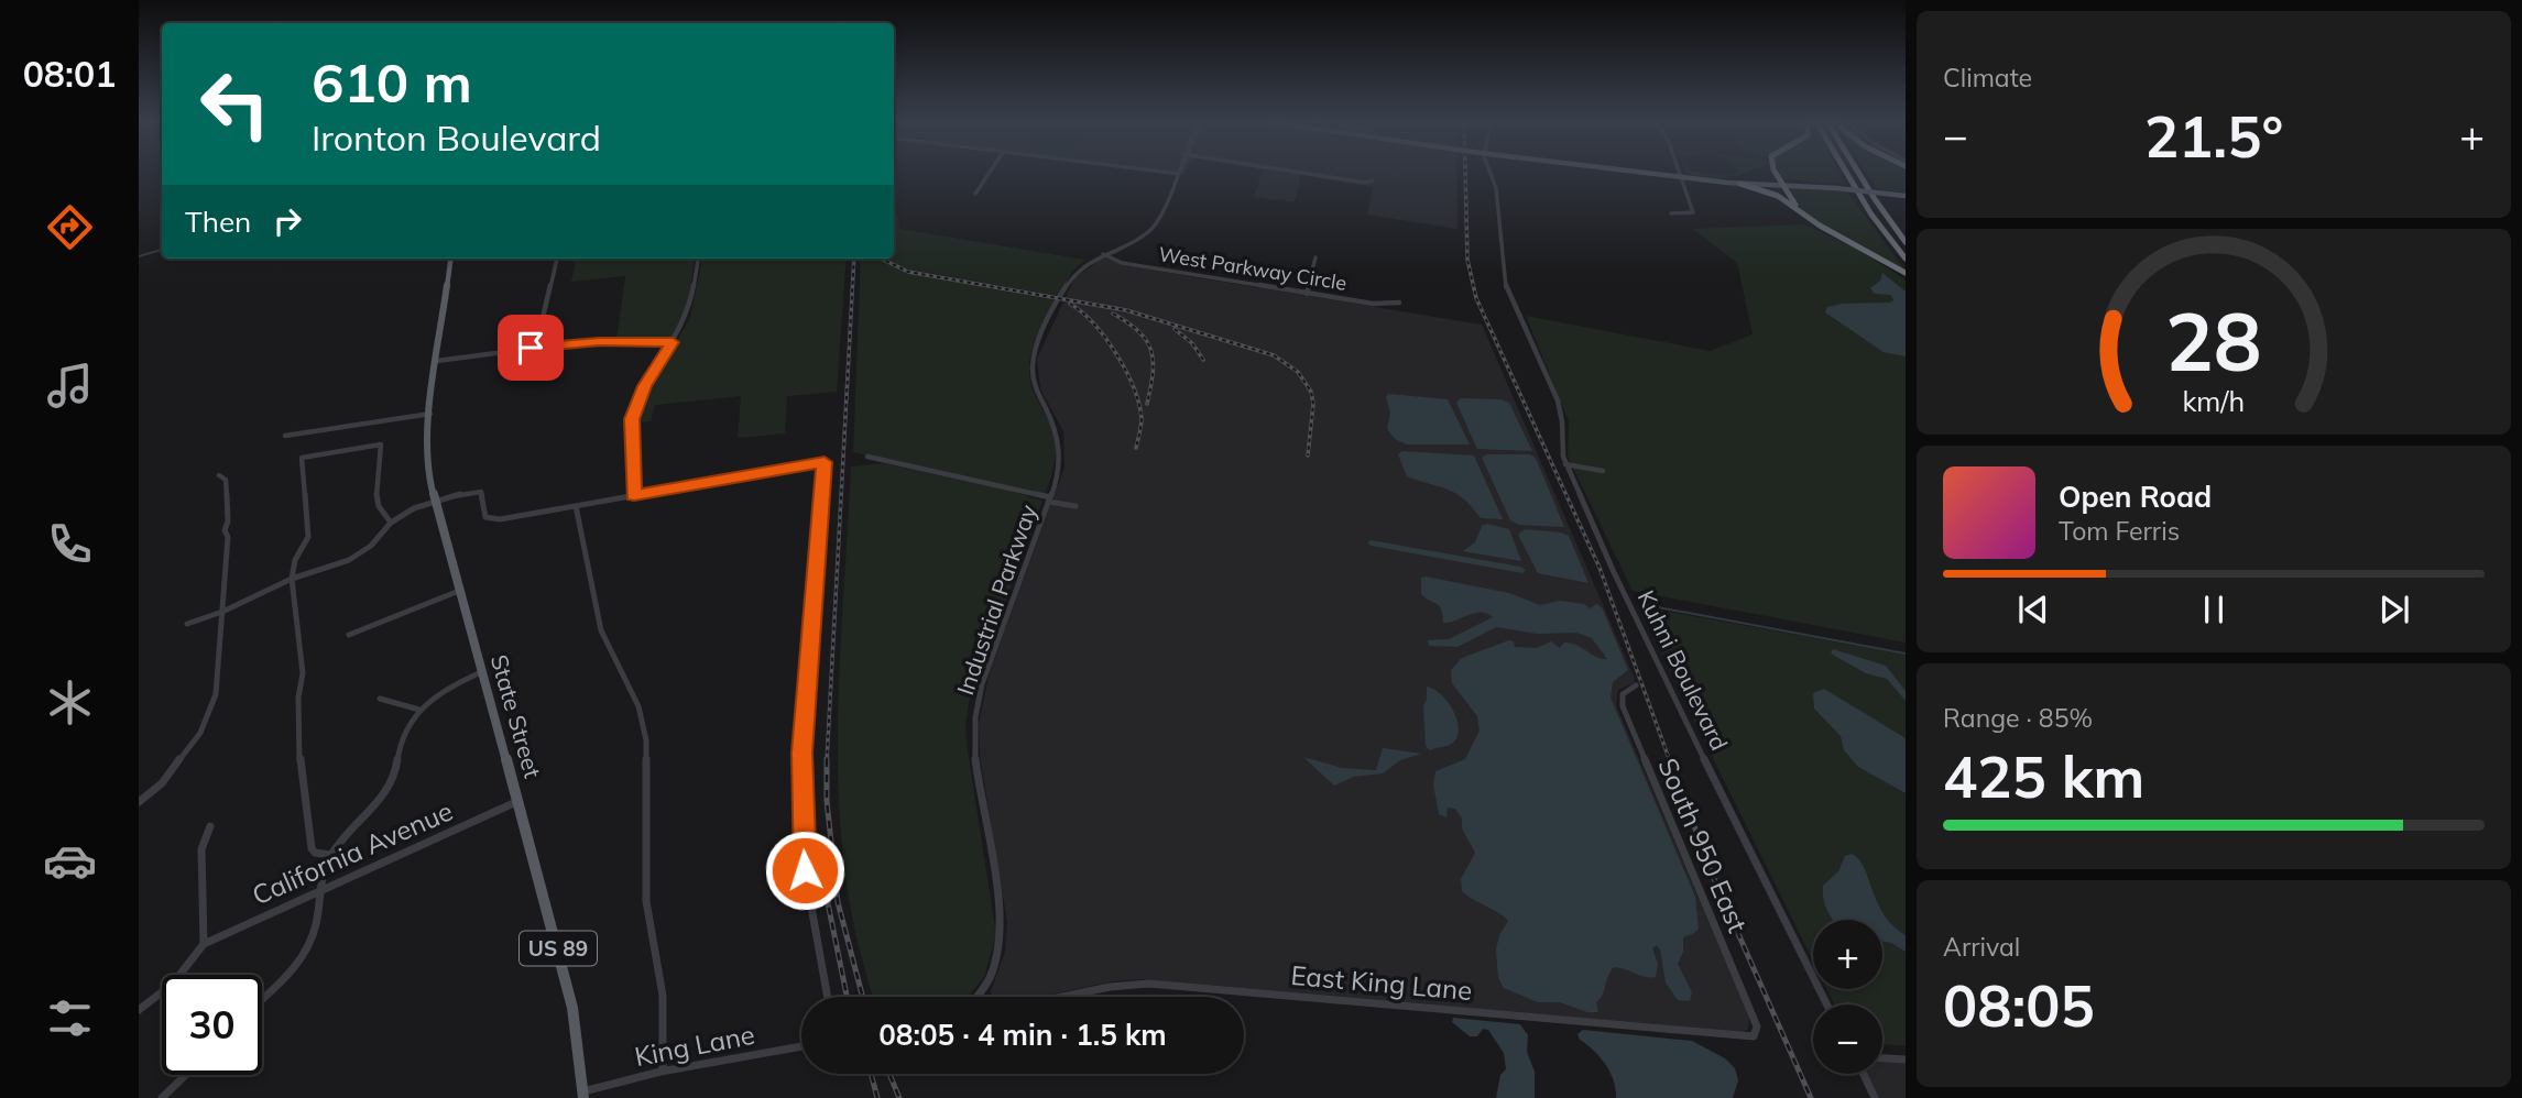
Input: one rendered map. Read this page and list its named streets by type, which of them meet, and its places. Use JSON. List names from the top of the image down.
{
  "streets": {
    "main road": ["State Street", "US 89"],
    "street": [
      "West Parkway Circle",
      "Industrial Parkway",
      "Kuhni Boulevard",
      "South 950 East",
      "California Avenue",
      "East King Lane",
      "King Lane"
    ]
  },
  "crossings": [
    ["West Parkway Circle", "Industrial Parkway"],
    ["State Street", "California Avenue"],
    ["State Street", "King Lane"],
    ["South 950 East", "East King Lane"]
  ],
  "page": {
    "tabs": "08:01",
    "tile": [
      "Climate",
      ["Range · 85%", "425 km"],
      ["Arrival", "08:05"]
    ],
    "turn": ["610 m", "Ironton Boulevard"],
    "heat": ["−", "21.5°", "+"],
    "then": "Then",
    "song": ["Open Road", "Tom Ferris"],
    "map_buttons": ["+", "−"],
    "limit": "30",
    "trip": "08:05 · 4 min · 1.5 km",
    "gauge": ["28", "km/h"]
  }
}
